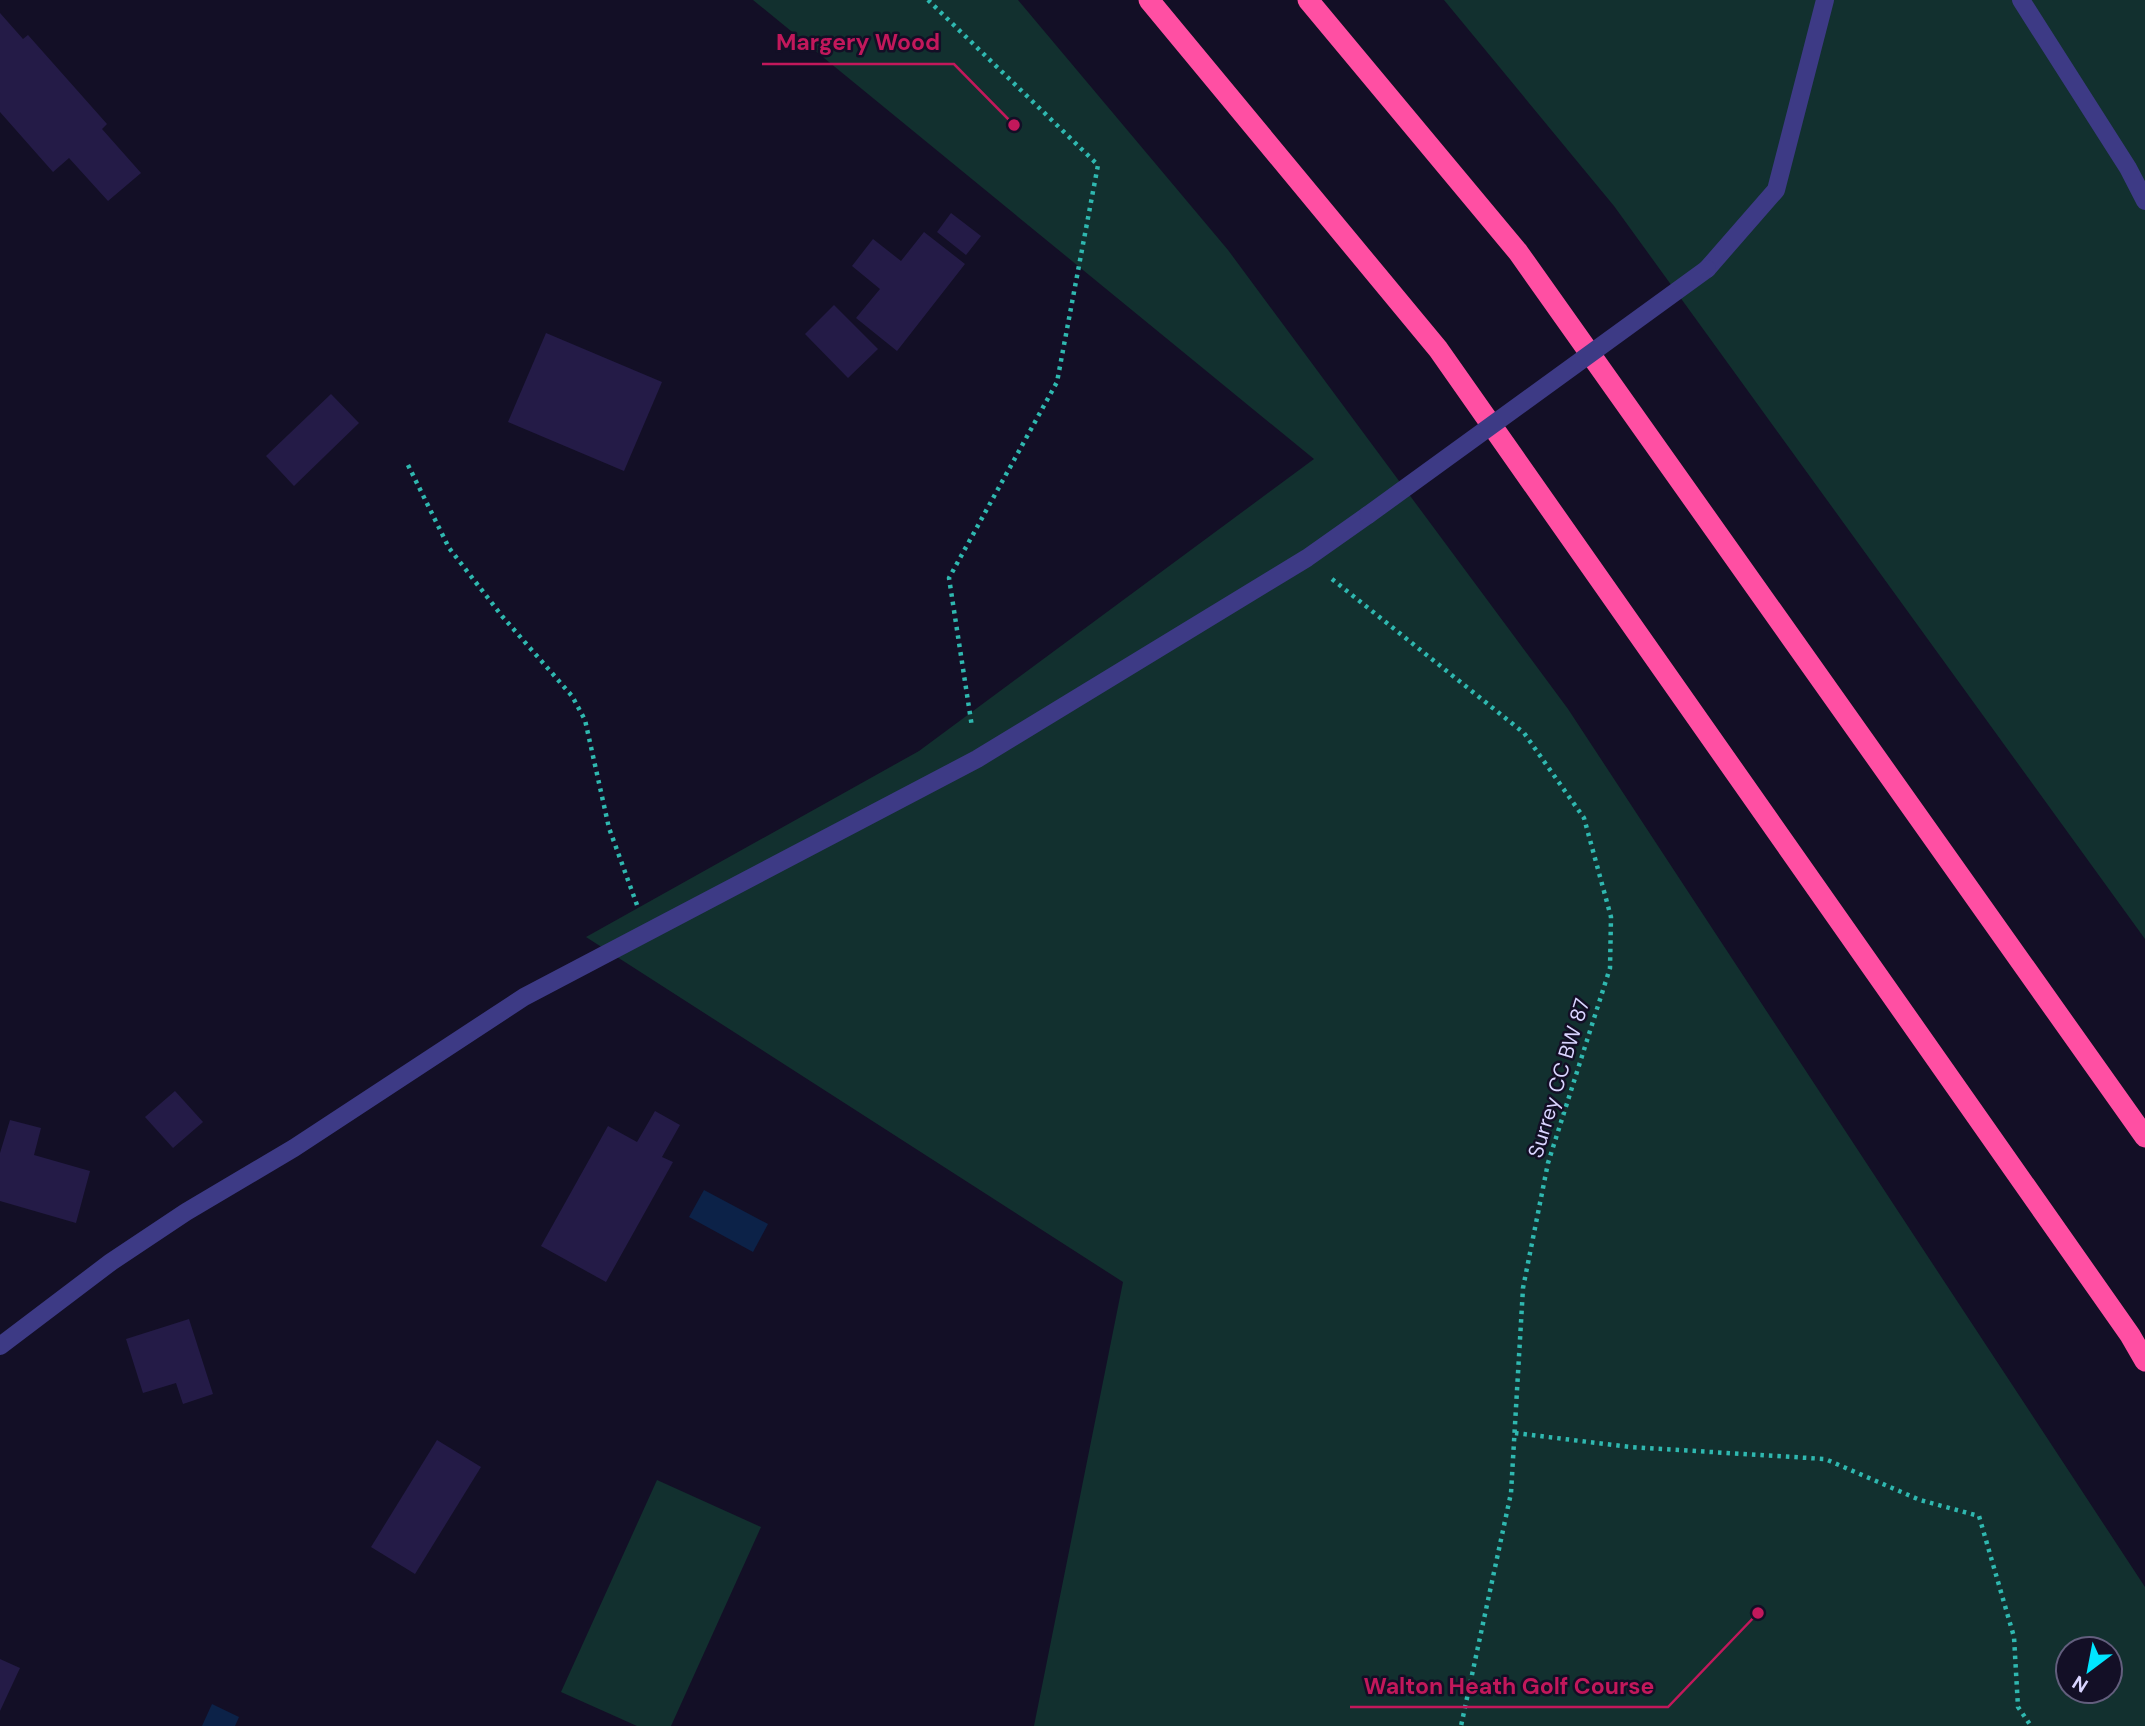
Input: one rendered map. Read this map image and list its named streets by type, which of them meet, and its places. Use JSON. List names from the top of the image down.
{
  "streets": {
    "path": ["Surrey CC BW 87"]
  },
  "places": ["Margery Wood", "Walton Heath Golf Course"],
  "north": "bottom left"
}
